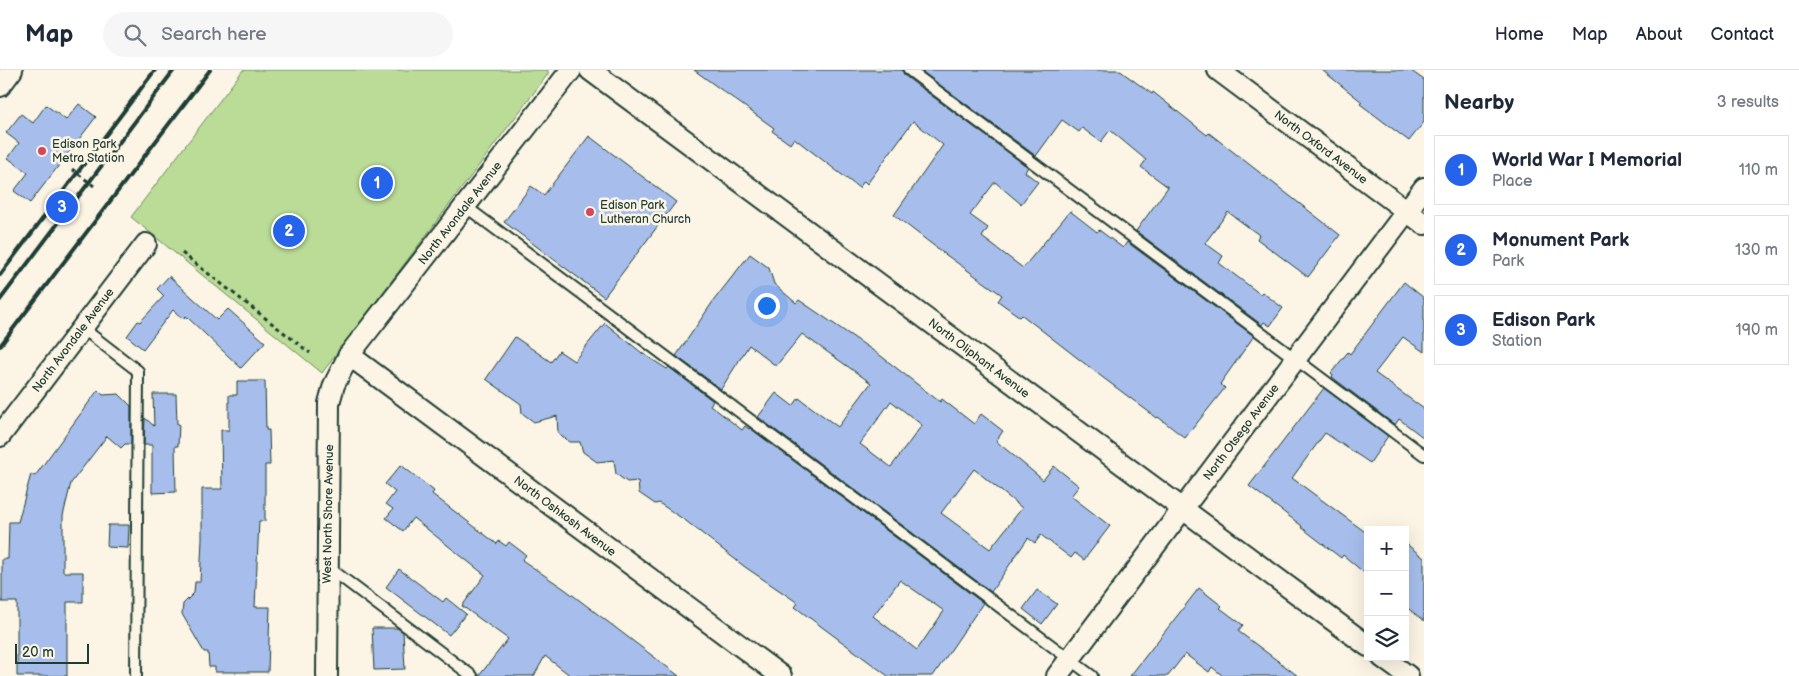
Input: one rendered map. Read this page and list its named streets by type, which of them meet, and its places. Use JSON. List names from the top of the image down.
{
  "streets": {
    "street": [
      "North Oxford Avenue",
      "North Avondale Avenue",
      "North Oliphant Avenue",
      "North Otsego Avenue",
      "West North Shore Avenue",
      "North Oshkosh Avenue"
    ]
  },
  "crossings": [
    ["North Oxford Avenue", "North Otsego Avenue"],
    ["North Avondale Avenue", "West North Shore Avenue"],
    ["North Avondale Avenue", "North Oshkosh Avenue"],
    ["North Oliphant Avenue", "North Otsego Avenue"],
    ["West North Shore Avenue", "North Oshkosh Avenue"]
  ],
  "places": ["Edison Park Metra Station", "Edison Park Lutheran Church"],
  "scale_bar": "20 m",
  "page": {
    "header": "Map",
    "search": "Search here",
    "nav": [
      "Home",
      "Map",
      "About",
      "Contact"
    ],
    "heading": ["Nearby", "3 results"],
    "list": [
      {
        "mark": "1",
        "name": "World War I Memorial",
        "note": "Place",
        "value": "110 m"
      },
      {
        "mark": "2",
        "name": "Monument Park",
        "note": "Park",
        "value": "130 m"
      },
      {
        "mark": "3",
        "name": "Edison Park",
        "note": "Station",
        "value": "190 m"
      }
    ],
    "pins": ["1", "3", "2"],
    "map_buttons": ["+", "−"],
    "scale": "20 m"
  }
}
